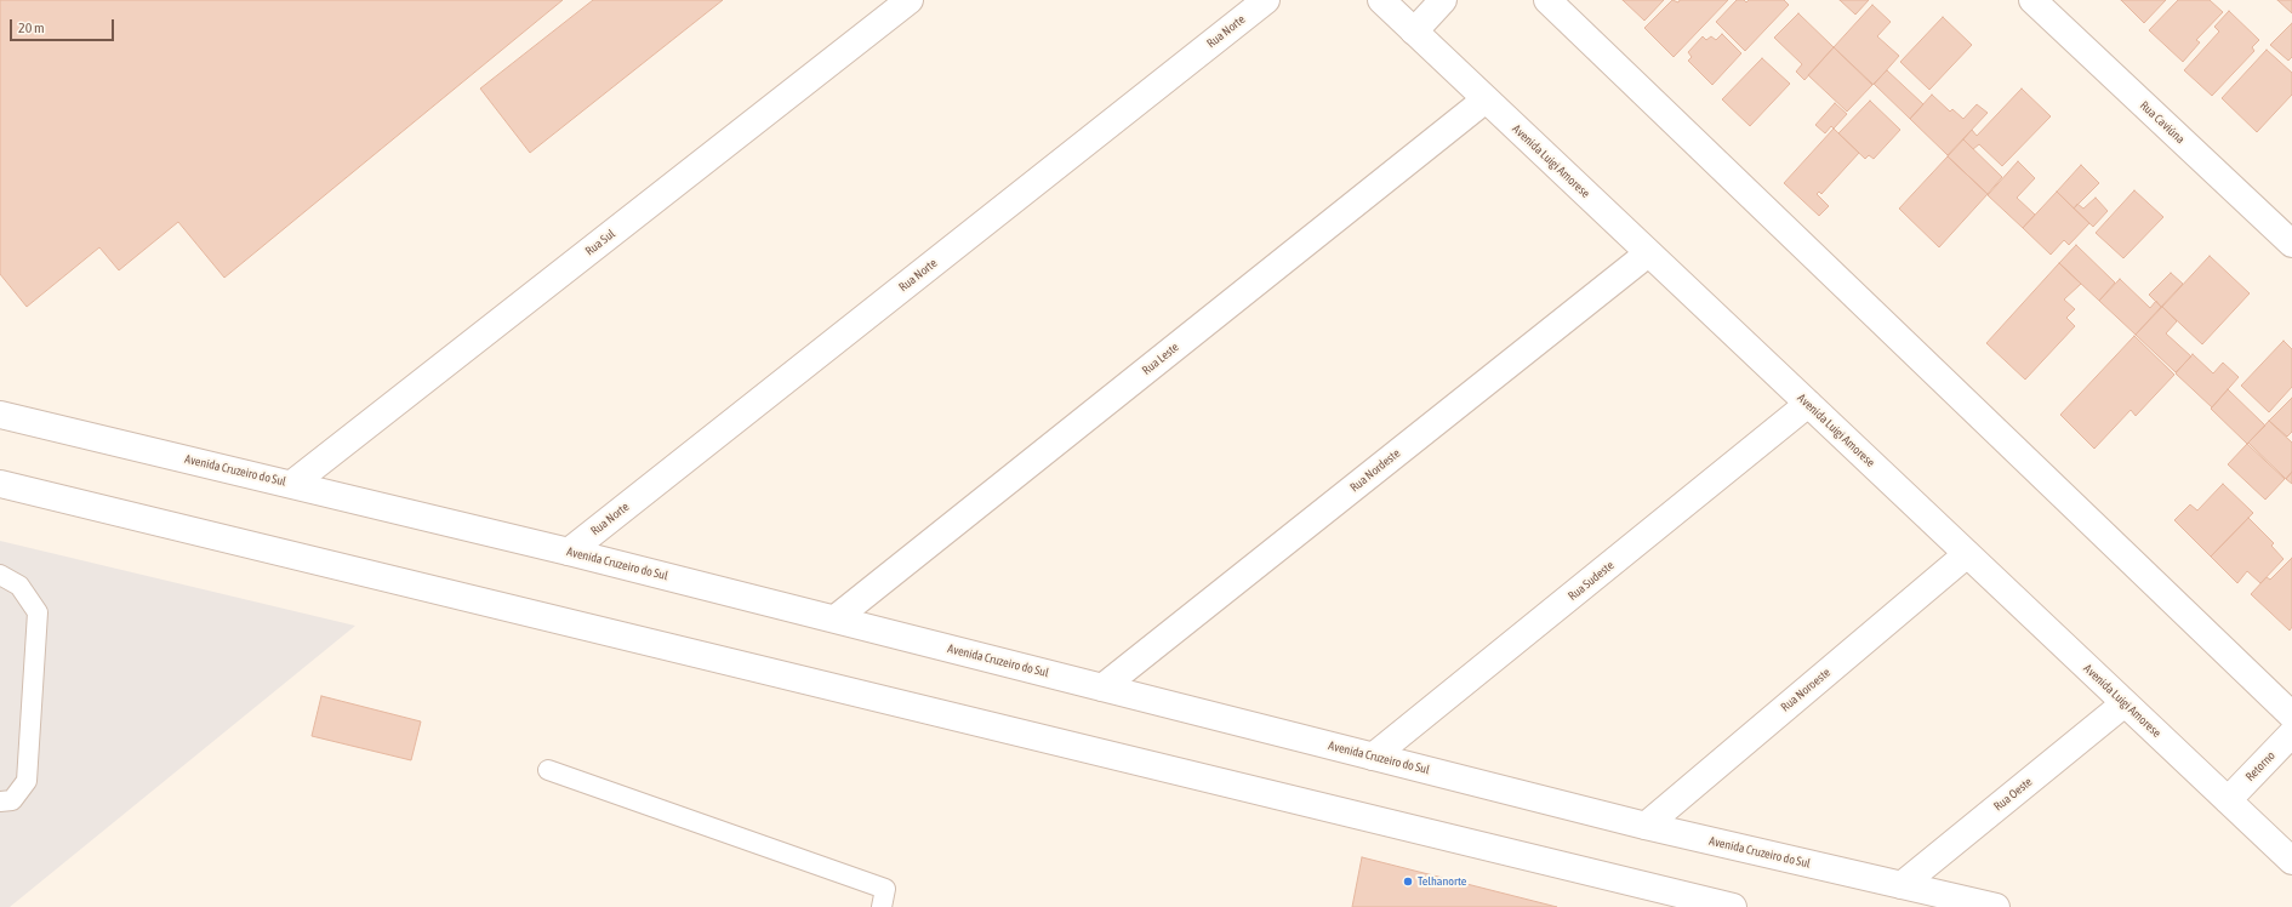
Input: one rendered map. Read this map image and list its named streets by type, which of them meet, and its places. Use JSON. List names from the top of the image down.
{
  "streets": {
    "street": [
      "Rua Norte",
      "Rua Caviúna",
      "Avenida Luigi Amorese",
      "Rua Sul",
      "Rua Leste",
      "Avenida Cruzeiro do Sul",
      "Rua Nordeste",
      "Rua Sudeste",
      "Rua Noroeste",
      "Retorno",
      "Rua Oeste"
    ]
  },
  "crossings": [
    ["Rua Norte", "Avenida Cruzeiro do Sul"],
    ["Avenida Luigi Amorese", "Rua Leste"],
    ["Avenida Luigi Amorese", "Rua Nordeste"],
    ["Avenida Luigi Amorese", "Rua Sudeste"],
    ["Avenida Luigi Amorese", "Rua Noroeste"],
    ["Avenida Luigi Amorese", "Retorno"],
    ["Avenida Luigi Amorese", "Rua Oeste"],
    ["Rua Sul", "Avenida Cruzeiro do Sul"],
    ["Rua Leste", "Avenida Cruzeiro do Sul"],
    ["Avenida Cruzeiro do Sul", "Rua Nordeste"],
    ["Avenida Cruzeiro do Sul", "Rua Sudeste"],
    ["Avenida Cruzeiro do Sul", "Rua Noroeste"],
    ["Avenida Cruzeiro do Sul", "Rua Oeste"]
  ],
  "places": ["Telhanorte"],
  "scale_bar": "20 m"
}
